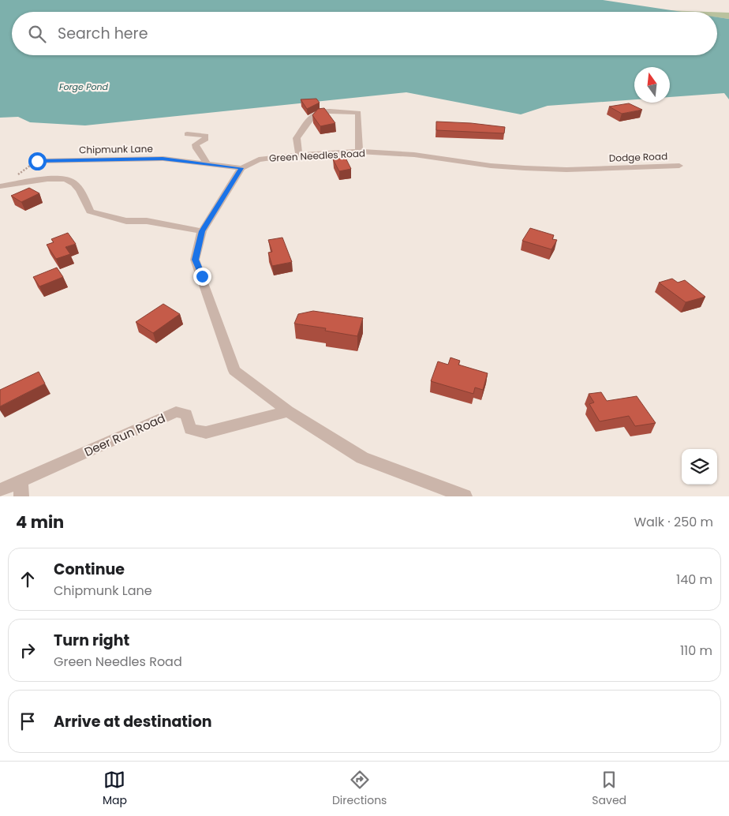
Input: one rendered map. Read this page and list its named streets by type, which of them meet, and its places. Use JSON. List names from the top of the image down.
{
  "streets": {
    "street": [
      "Chipmunk Lane",
      "Green Needles Road",
      "Dodge Road",
      "Deer Run Road"
    ]
  },
  "crossings": [
    ["Chipmunk Lane", "Green Needles Road"],
    ["Green Needles Road", "Dodge Road"]
  ],
  "water": ["Forge Pond"],
  "north": "top",
  "page": {
    "search": "Search here",
    "heading": ["4 min", "Walk · 250 m"],
    "list": [
      ["Continue", "Chipmunk Lane", "140 m"],
      ["Turn right", "Green Needles Road", "110 m"],
      "Arrive at destination"
    ],
    "nav": ["Map", "Directions", "Saved"]
  }
}
